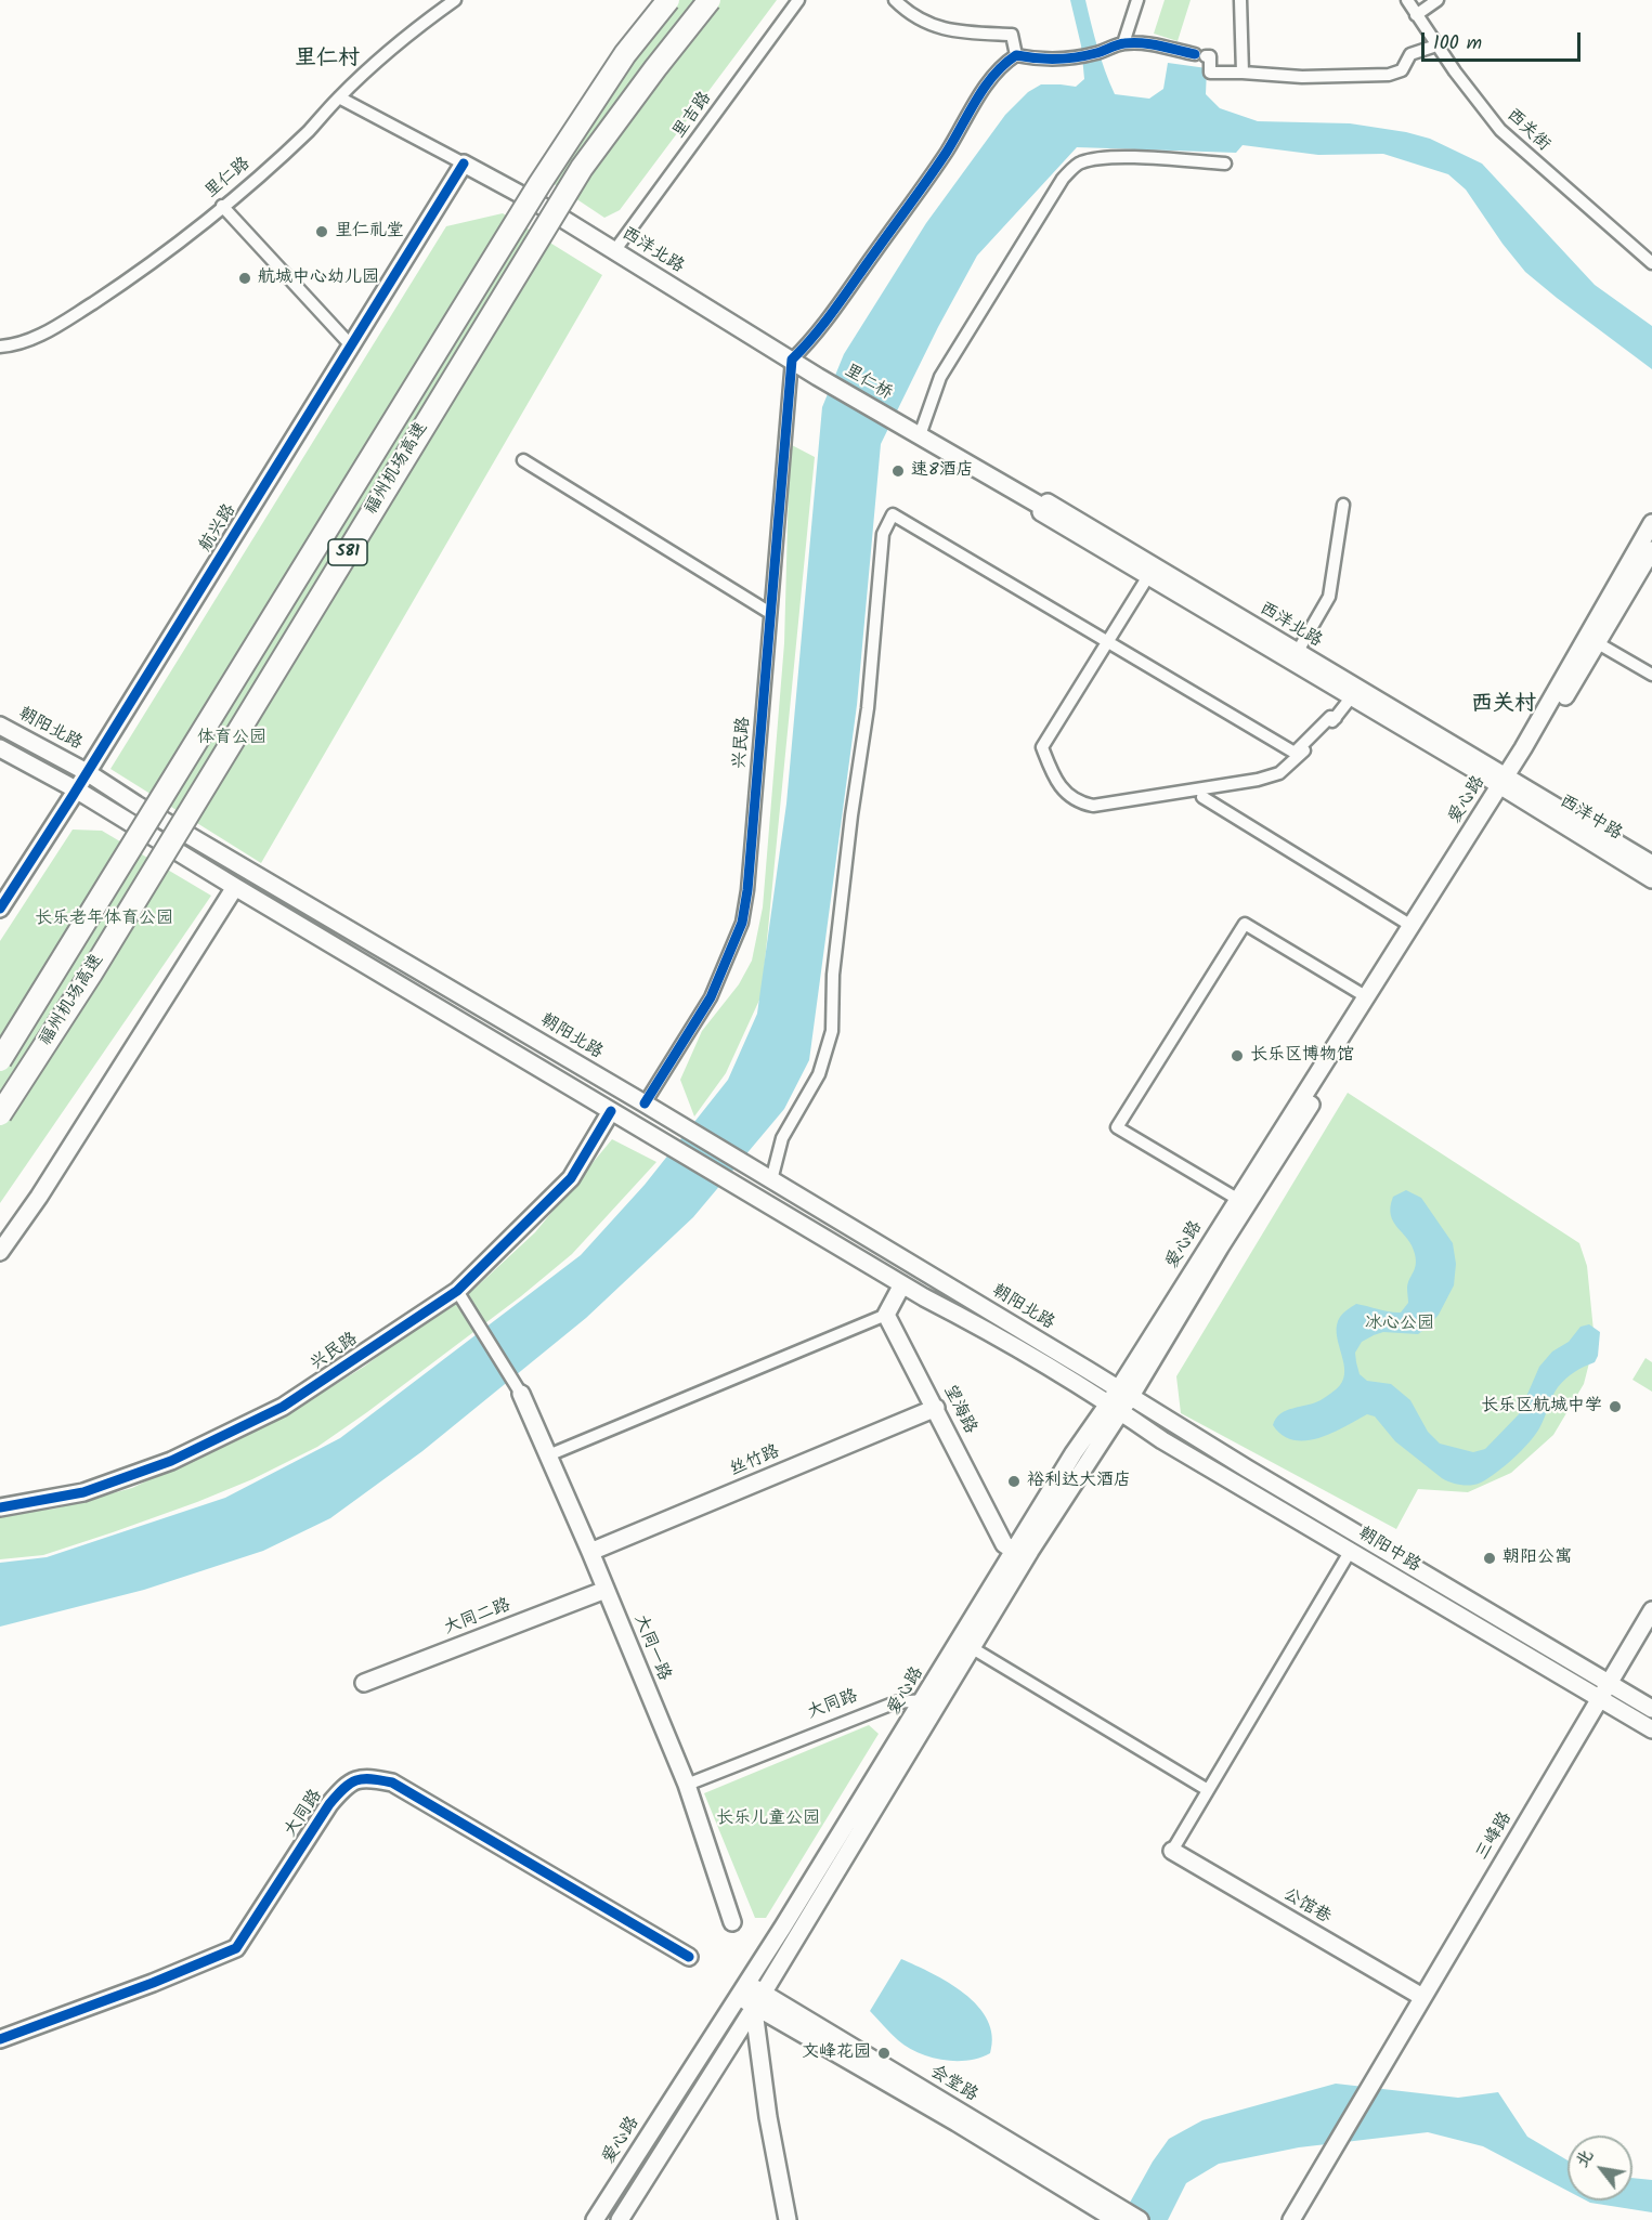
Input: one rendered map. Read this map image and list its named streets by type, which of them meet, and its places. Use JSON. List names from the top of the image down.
{
  "streets": {
    "highway": ["福州机场高速", "S81"],
    "main road": [
      "西洋北路",
      "里仁桥",
      "航兴路",
      "朝阳北路",
      "兴民路",
      "爱心路",
      "西洋中路",
      "望海路",
      "丝竹路",
      "朝阳中路",
      "大同二路",
      "大同一路",
      "大同路",
      "三峰路",
      "公馆巷",
      "会堂路"
    ],
    "street": ["里吉路", "西关街", "里仁路"]
  },
  "crossings": [
    ["里吉路", "西洋北路"],
    ["西洋北路", "里仁桥"],
    ["西洋北路", "航兴路"],
    ["西洋北路", "兴民路"],
    ["西洋北路", "爱心路"],
    ["西洋北路", "西洋中路"],
    ["航兴路", "朝阳北路"],
    ["朝阳北路", "兴民路"],
    ["朝阳北路", "爱心路"],
    ["朝阳北路", "朝阳中路"],
    ["爱心路", "西洋中路"],
    ["爱心路", "望海路"],
    ["爱心路", "朝阳中路"],
    ["爱心路", "大同路"],
    ["爱心路", "会堂路"],
    ["望海路", "丝竹路"],
    ["丝竹路", "大同一路"],
    ["朝阳中路", "三峰路"],
    ["大同二路", "大同一路"],
    ["大同一路", "大同路"],
    ["三峰路", "公馆巷"]
  ],
  "districts": ["里仁村", "西关村"],
  "parks": [
    "体育公园",
    "长乐老年体育公园",
    "冰心公园",
    "长乐儿童公园"
  ],
  "places": [
    "里仁礼堂",
    "航城中心幼儿园",
    "速8酒店",
    "长乐区博物馆",
    "长乐区航城中学",
    "裕利达大酒店",
    "朝阳公寓",
    "文峰花园"
  ],
  "scale_bar": "100 m",
  "north": "top left"
}
